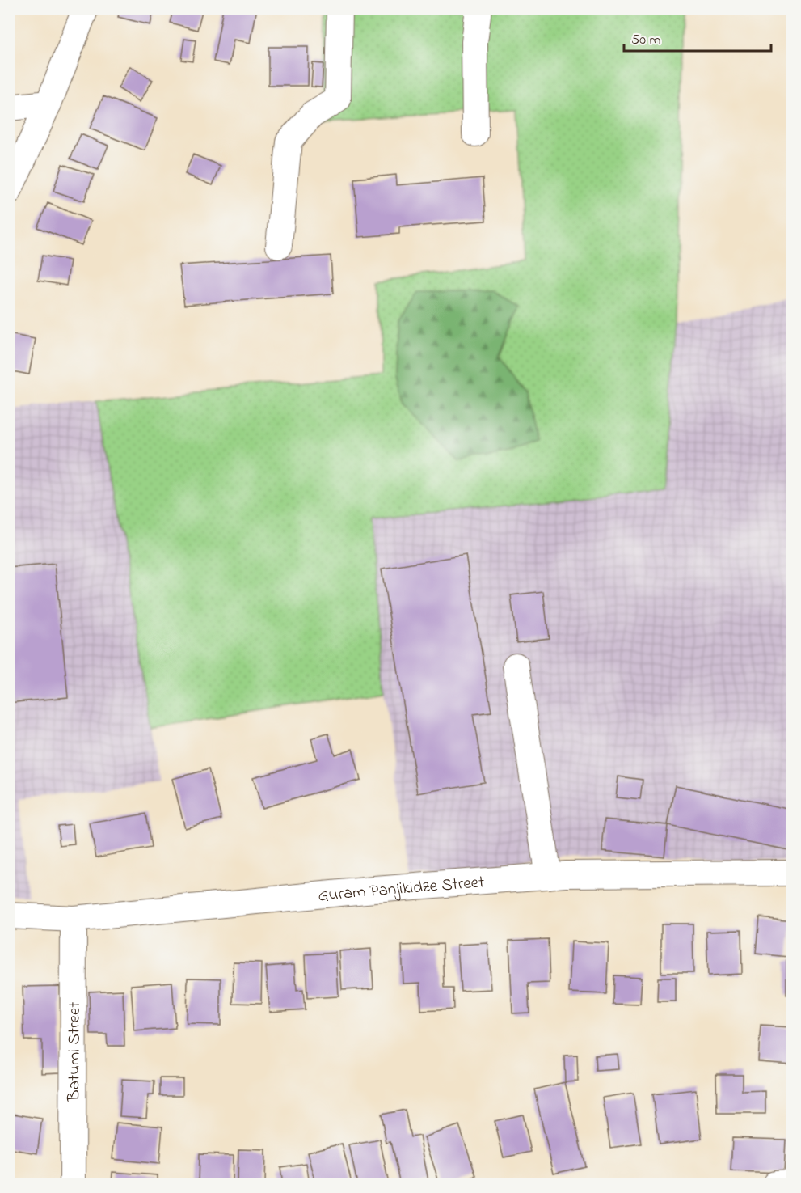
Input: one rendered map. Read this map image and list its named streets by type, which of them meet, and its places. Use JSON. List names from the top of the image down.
{
  "streets": {
    "street": ["Guram Panjikidze Street", "Batumi Street"]
  },
  "crossings": [
    ["Guram Panjikidze Street", "Batumi Street"]
  ],
  "scale_bar": "50 m"
}
